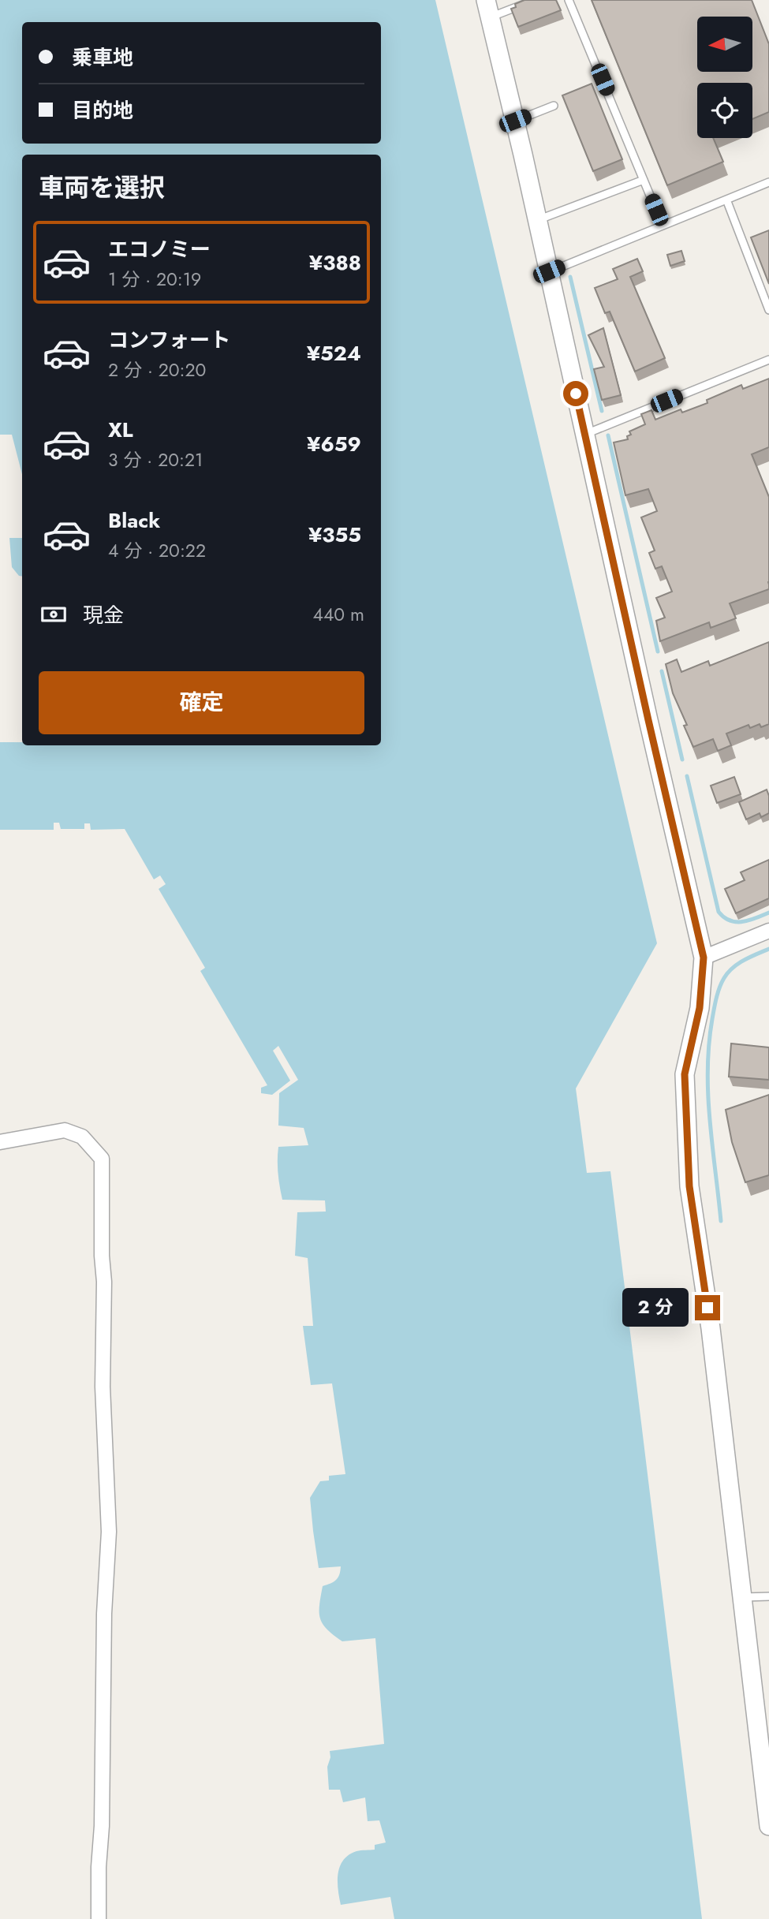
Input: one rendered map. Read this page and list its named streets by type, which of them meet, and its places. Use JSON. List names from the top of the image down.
{
  "north": "left",
  "page": {
    "banner": ["乗車地", "目的地"],
    "heading": "車両を選択",
    "list": [
      {
        "name": "エコノミー",
        "note": "1 分 · 20:19",
        "value": "¥388"
      },
      {
        "name": "コンフォート",
        "note": "2 分 · 20:20",
        "value": "¥524"
      },
      {
        "name": "XL",
        "note": "3 分 · 20:21",
        "value": "¥659"
      },
      {
        "name": "Black",
        "note": "4 分 · 20:22",
        "value": "¥355"
      }
    ],
    "pay": ["現金", "440 m"],
    "buttons": "確定",
    "bubble": "2 分"
  }
}
